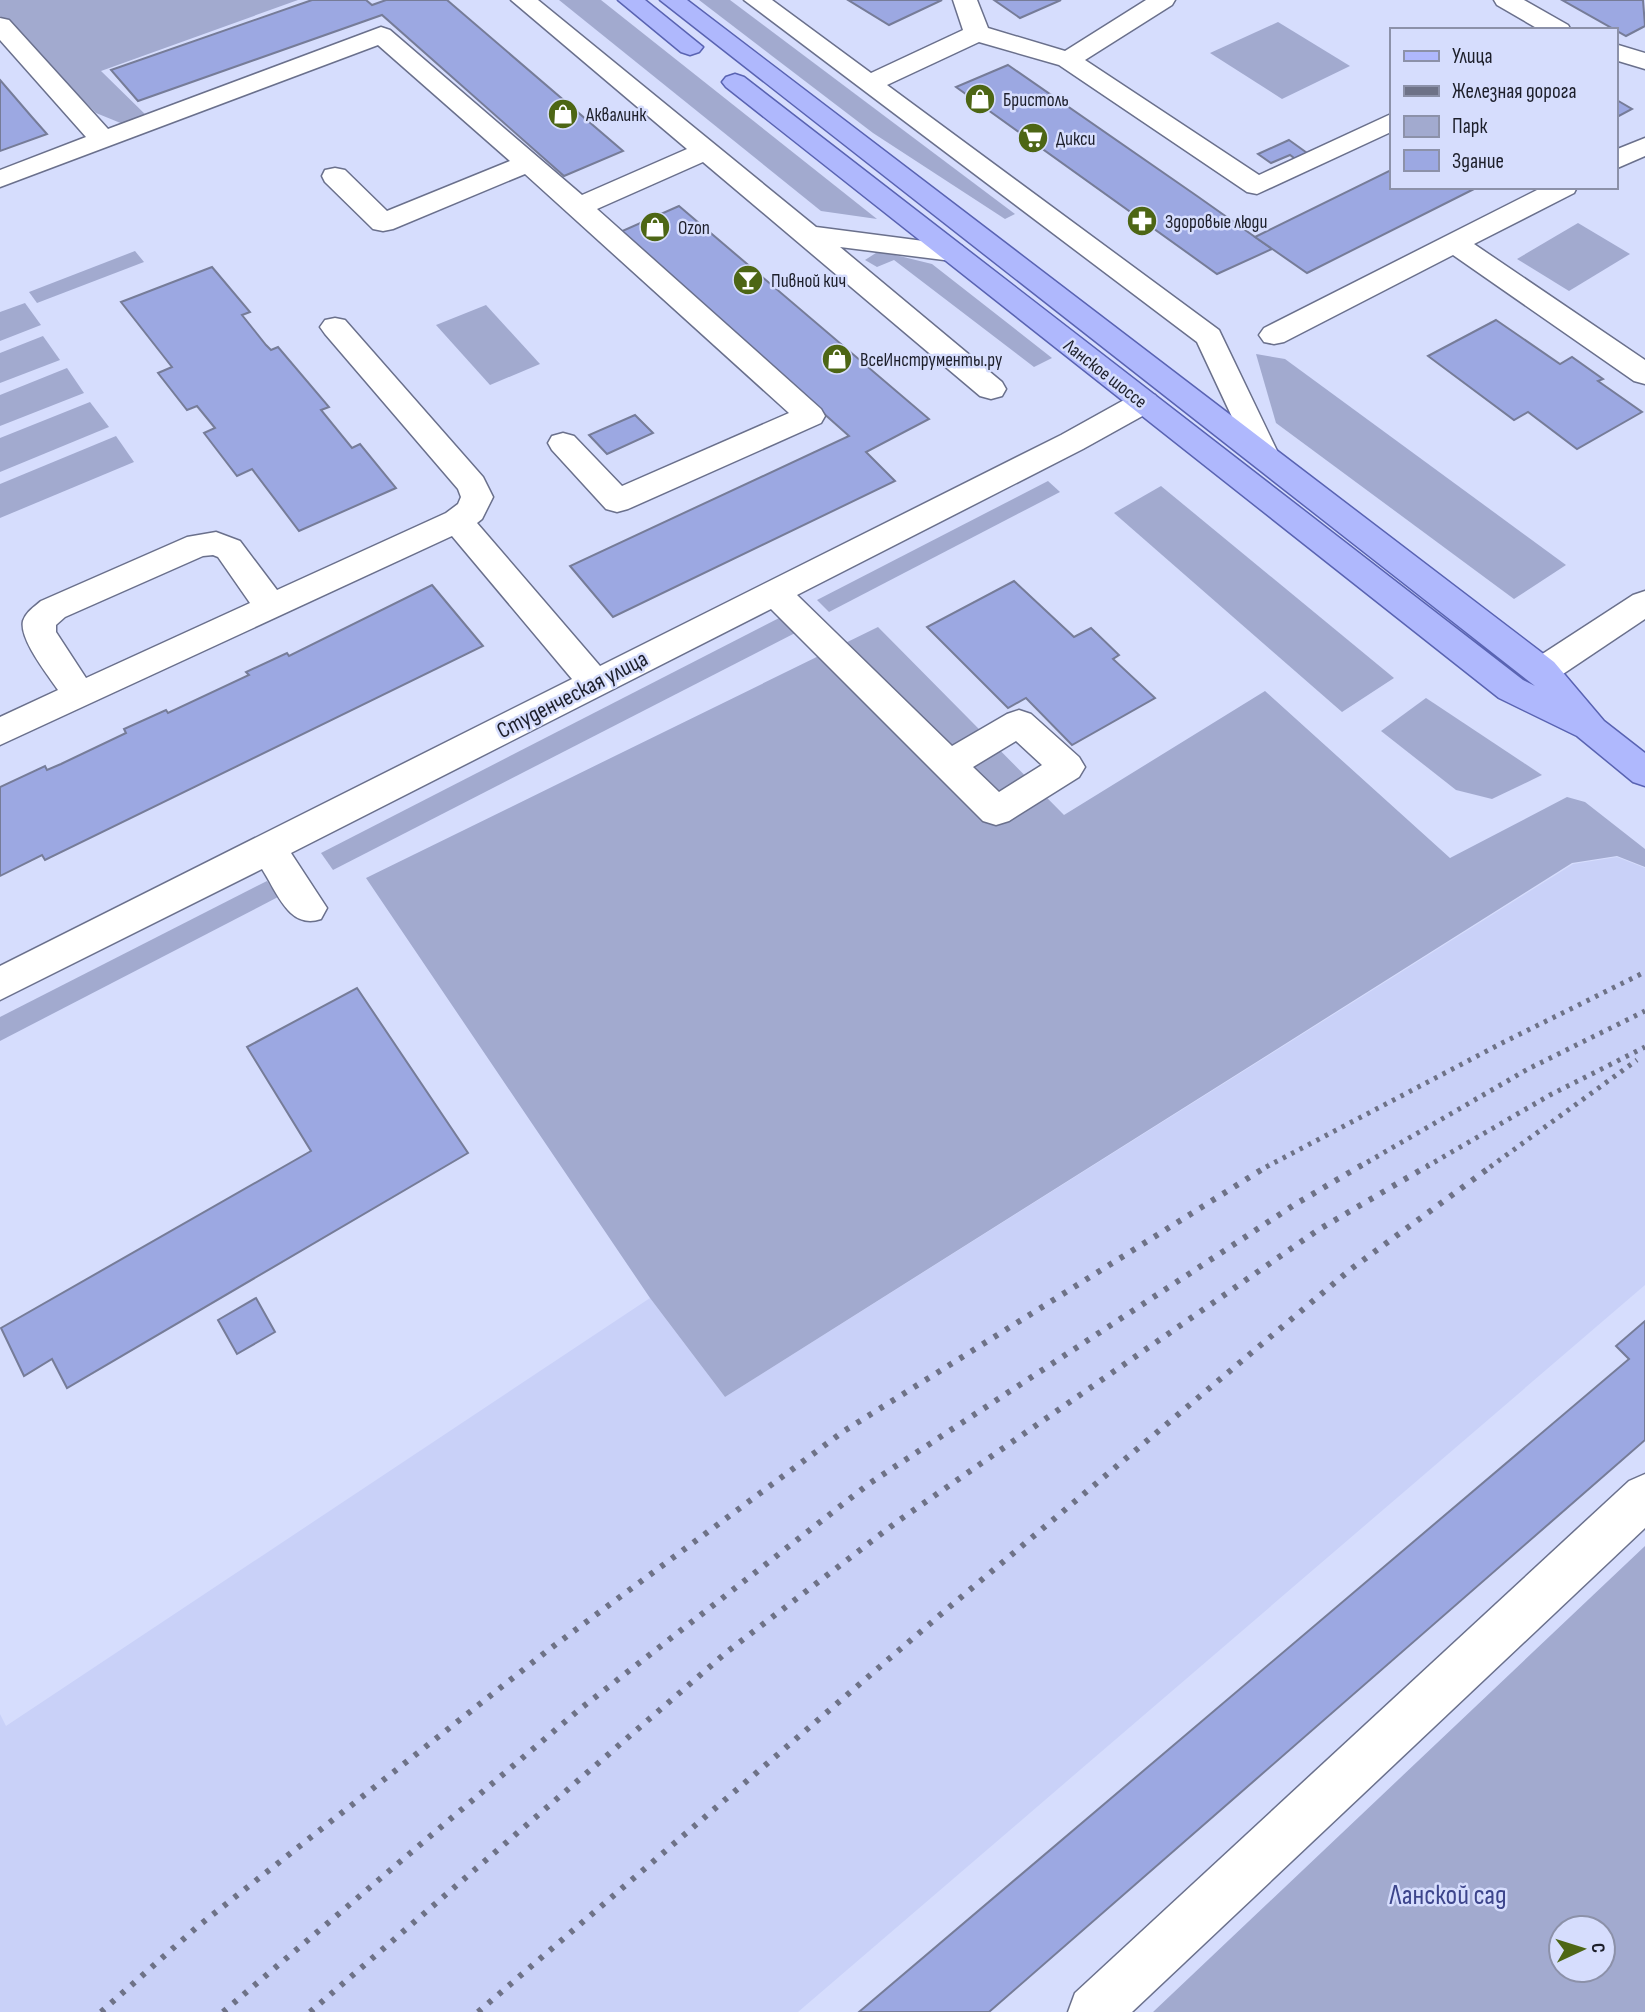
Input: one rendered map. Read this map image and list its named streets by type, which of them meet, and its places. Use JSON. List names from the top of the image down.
{
  "streets": {
    "main road": ["Ланское шоссе"],
    "street": ["Студенческая улица"]
  },
  "crossings": [
    ["Ланское шоссе", "Студенческая улица"]
  ],
  "parks": ["Ланской сад"],
  "places": {
    "shop": [
      "Бристоль",
      "Аквалинк",
      "Ozon",
      "ВсеИнструменты.ру"
    ],
    "supermarket": ["Дикси"],
    "pharmacy": ["Здоровые люди"],
    "bar": ["Пивной кич"]
  },
  "legend": [
    "Улица",
    "Железная дорога",
    "Парк",
    "Здание"
  ],
  "north": "right"
}
